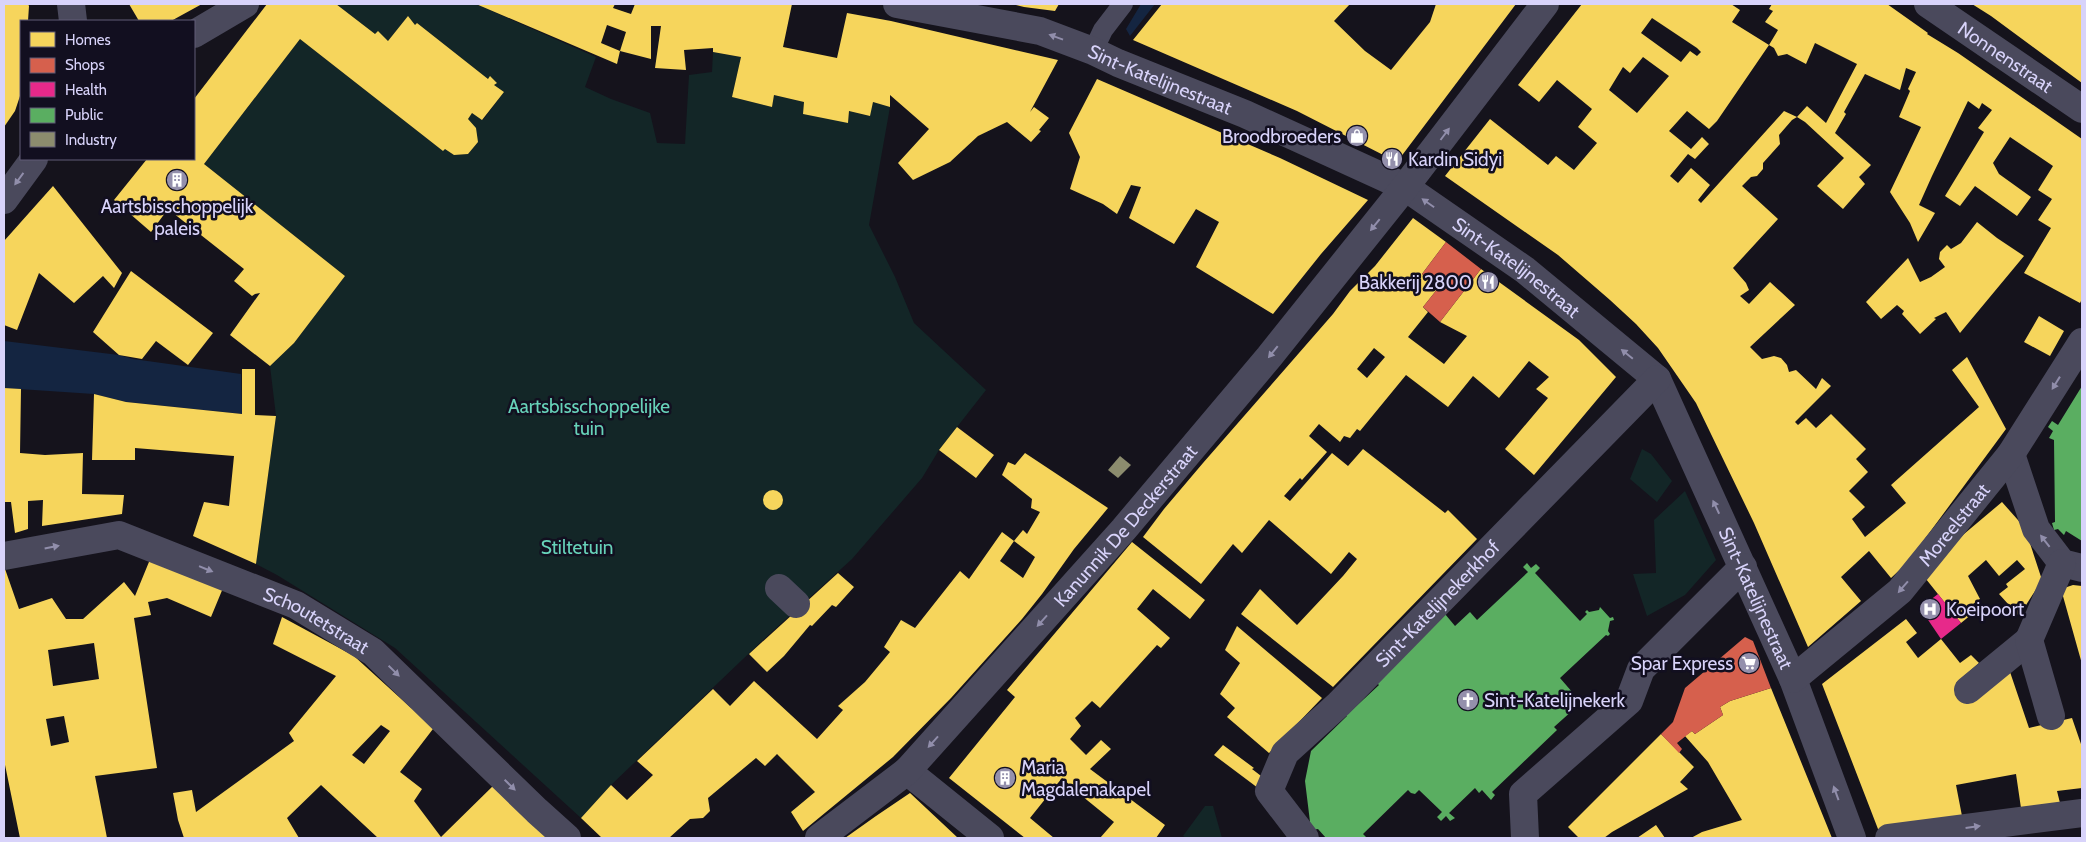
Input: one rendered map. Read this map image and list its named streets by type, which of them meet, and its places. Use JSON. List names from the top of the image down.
{
  "streets": {
    "street": [
      "Nonnenstraat",
      "Sint-Katelijnestraat",
      "Kanunnik De Deckerstraat",
      "Moreelstraat",
      "Sint-Katelijnekerkhof",
      "Schoutetstraat"
    ]
  },
  "crossings": [
    ["Sint-Katelijnestraat", "Kanunnik De Deckerstraat"],
    ["Sint-Katelijnestraat", "Moreelstraat"],
    ["Sint-Katelijnestraat", "Sint-Katelijnekerkhof"]
  ],
  "one_way": ["Sint-Katelijnestraat", "Schoutetstraat"],
  "parks": ["Aartsbisschoppelijke tuin", "Stiltetuin"],
  "places": {
    "shop": ["Broodbroeders"],
    "restaurant": ["Kardin Sidyi", "Bakkerij 2800"],
    "building": ["Aartsbisschoppelijk paleis", "Maria Magdalenakapel"],
    "hospital": ["Koeipoort"],
    "supermarket": ["Spar Express"],
    "church": ["Sint-Katelijnekerk"]
  },
  "legend": [
    "Homes",
    "Shops",
    "Health",
    "Public",
    "Industry"
  ]
}
